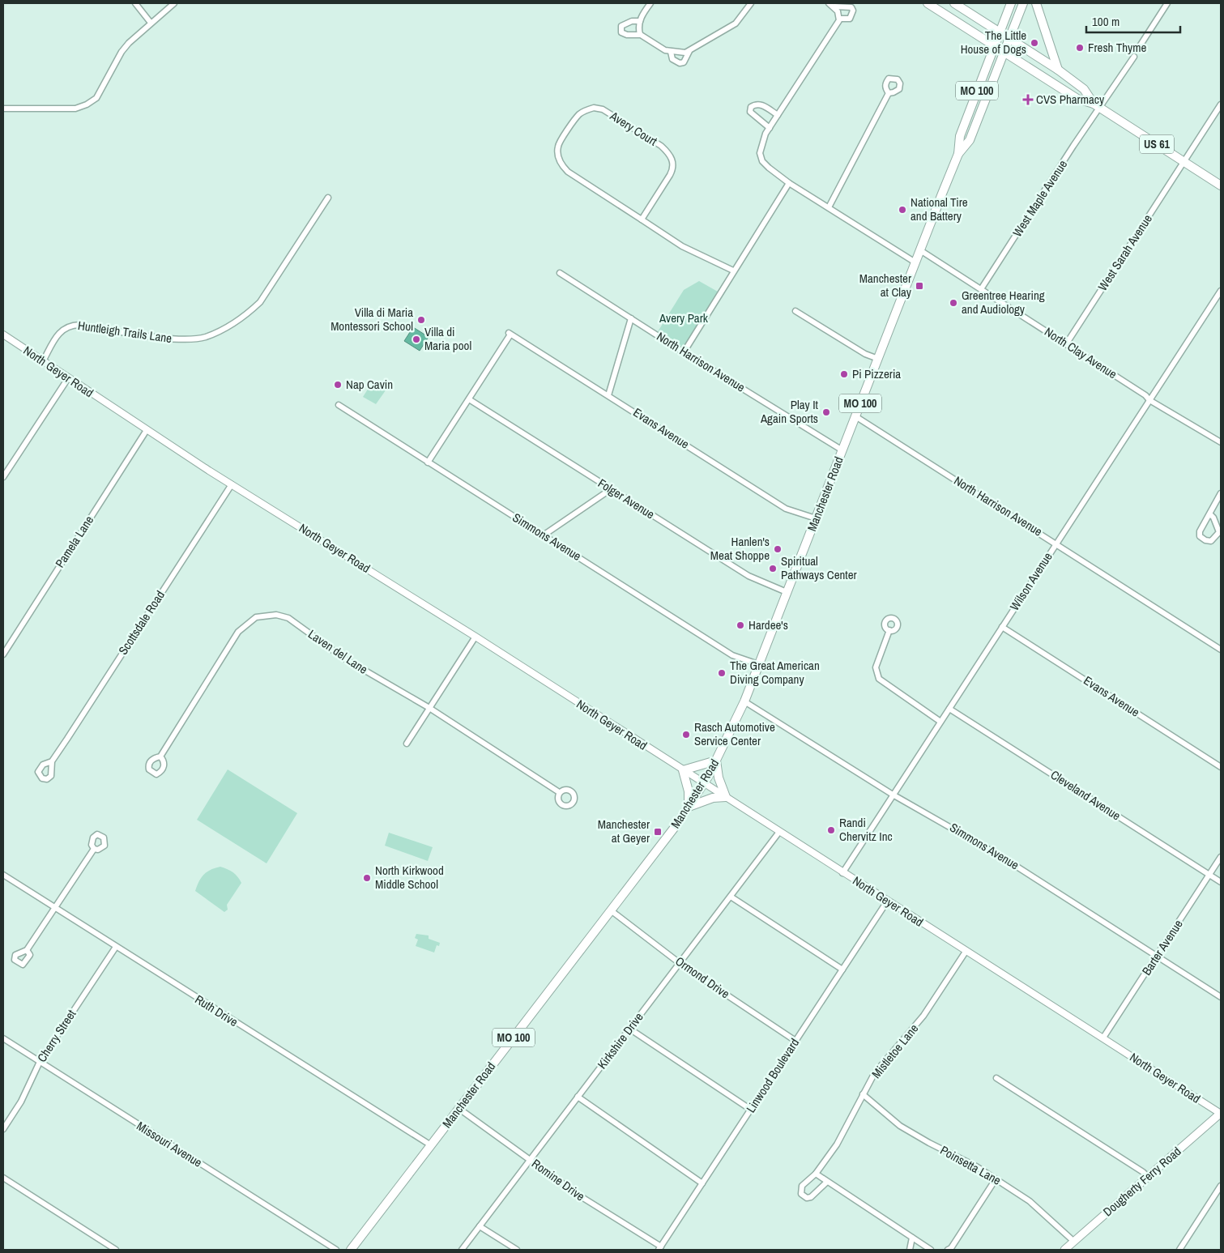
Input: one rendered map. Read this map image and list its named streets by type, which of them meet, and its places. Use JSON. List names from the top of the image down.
{
  "streets": {
    "main road": [
      "MO 100",
      "US 61",
      "Manchester Road",
      "Dougherty Ferry Road"
    ],
    "street": [
      "Avery Court",
      "West Maple Avenue",
      "West Sarah Avenue",
      "Huntleigh Trails Lane",
      "North Clay Avenue",
      "North Harrison Avenue",
      "North Geyer Road",
      "Evans Avenue",
      "Folger Avenue",
      "Simmons Avenue",
      "Pamela Lane",
      "Wilson Avenue",
      "Scottsdale Road",
      "Laven del Lane",
      "Cleveland Avenue",
      "Barter Avenue",
      "Ormond Drive",
      "Ruth Drive",
      "Cherry Street",
      "Kirkshire Drive",
      "Mistletoe Lane",
      "Linwood Boulevard",
      "Missouri Avenue",
      "Poinsetta Lane",
      "Romine Drive"
    ]
  },
  "crossings": [
    ["US 61", "West Maple Avenue"],
    ["US 61", "West Sarah Avenue"],
    ["US 61", "Manchester Road"],
    ["West Maple Avenue", "North Clay Avenue"],
    ["West Sarah Avenue", "North Clay Avenue"],
    ["Huntleigh Trails Lane", "North Geyer Road"],
    ["North Clay Avenue", "Manchester Road"],
    ["North Clay Avenue", "Wilson Avenue"],
    ["North Harrison Avenue", "Manchester Road"],
    ["North Harrison Avenue", "Wilson Avenue"],
    ["North Geyer Road", "Manchester Road"],
    ["North Geyer Road", "Pamela Lane"],
    ["North Geyer Road", "Wilson Avenue"],
    ["North Geyer Road", "Scottsdale Road"],
    ["North Geyer Road", "Barter Avenue"],
    ["North Geyer Road", "Kirkshire Drive"],
    ["North Geyer Road", "Mistletoe Lane"],
    ["North Geyer Road", "Linwood Boulevard"],
    ["North Geyer Road", "Dougherty Ferry Road"],
    ["Evans Avenue", "Manchester Road"],
    ["Evans Avenue", "Folger Avenue"],
    ["Evans Avenue", "Wilson Avenue"],
    ["Manchester Road", "Folger Avenue"],
    ["Manchester Road", "Simmons Avenue"],
    ["Manchester Road", "Ormond Drive"],
    ["Manchester Road", "Ruth Drive"],
    ["Manchester Road", "Romine Drive"],
    ["Simmons Avenue", "Wilson Avenue"],
    ["Simmons Avenue", "Barter Avenue"],
    ["Wilson Avenue", "Cleveland Avenue"],
    ["Cleveland Avenue", "Barter Avenue"],
    ["Ormond Drive", "Kirkshire Drive"],
    ["Ormond Drive", "Linwood Boulevard"],
    ["Ruth Drive", "Cherry Street"],
    ["Cherry Street", "Missouri Avenue"],
    ["Kirkshire Drive", "Romine Drive"],
    ["Mistletoe Lane", "Poinsetta Lane"],
    ["Linwood Boulevard", "Romine Drive"],
    ["Poinsetta Lane", "Dougherty Ferry Road"]
  ],
  "parks": ["Avery Park"],
  "places": {
    "other": [
      "The Little House of Dogs",
      "Fresh Thyme",
      "National Tire and Battery",
      "Greentree Hearing and Audiology",
      "Villa di Maria Montessori School",
      "Villa di Maria pool",
      "Pi Pizzeria",
      "Nap Cavin",
      "Play It Again Sports",
      "Hanlen's Meat Shoppe",
      "Spiritual Pathways Center",
      "Hardee's",
      "The Great American Diving Company",
      "Rasch Automotive Service Center",
      "Randi Chervitz Inc",
      "North Kirkwood Middle School"
    ],
    "health": ["CVS Pharmacy"],
    "transit": ["Manchester at Clay", "Manchester at Geyer"]
  },
  "scale_bar": "100 m"
}
